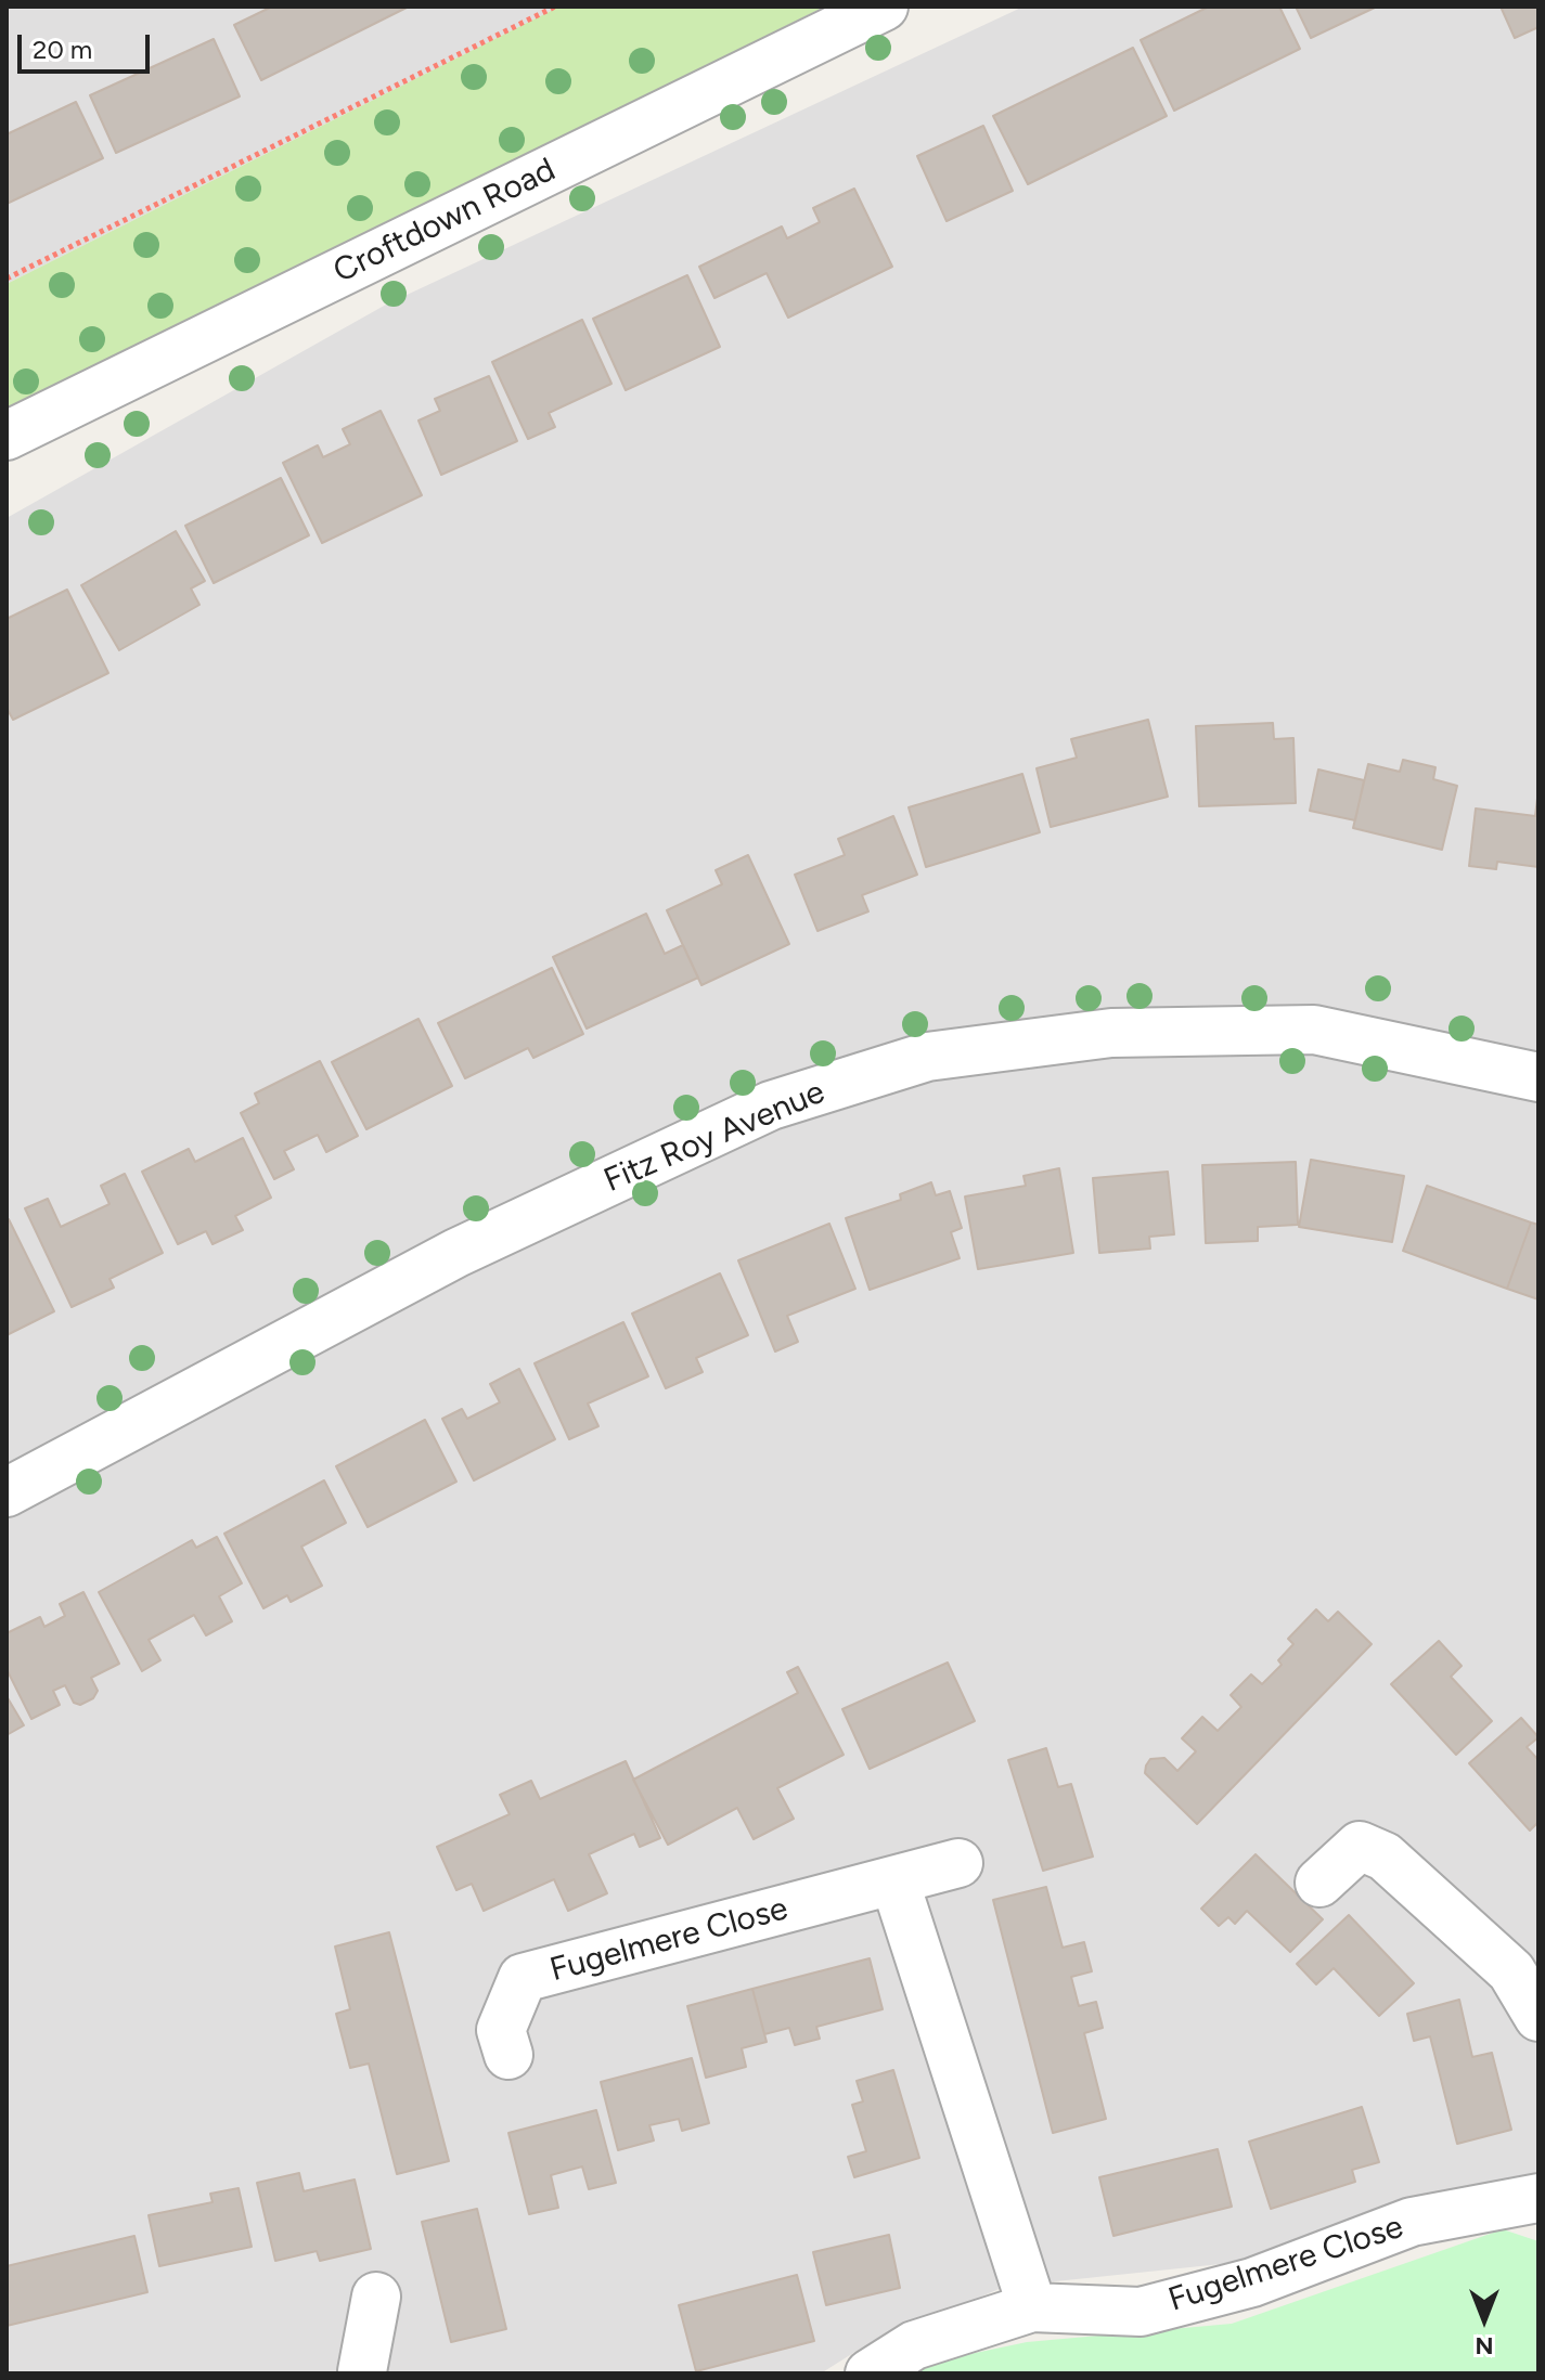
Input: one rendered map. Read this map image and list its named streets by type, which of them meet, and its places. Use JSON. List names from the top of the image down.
{
  "streets": {
    "street": ["Croftdown Road", "Fitz Roy Avenue", "Fugelmere Close"]
  },
  "scale_bar": "20 m",
  "north": "bottom"
}
